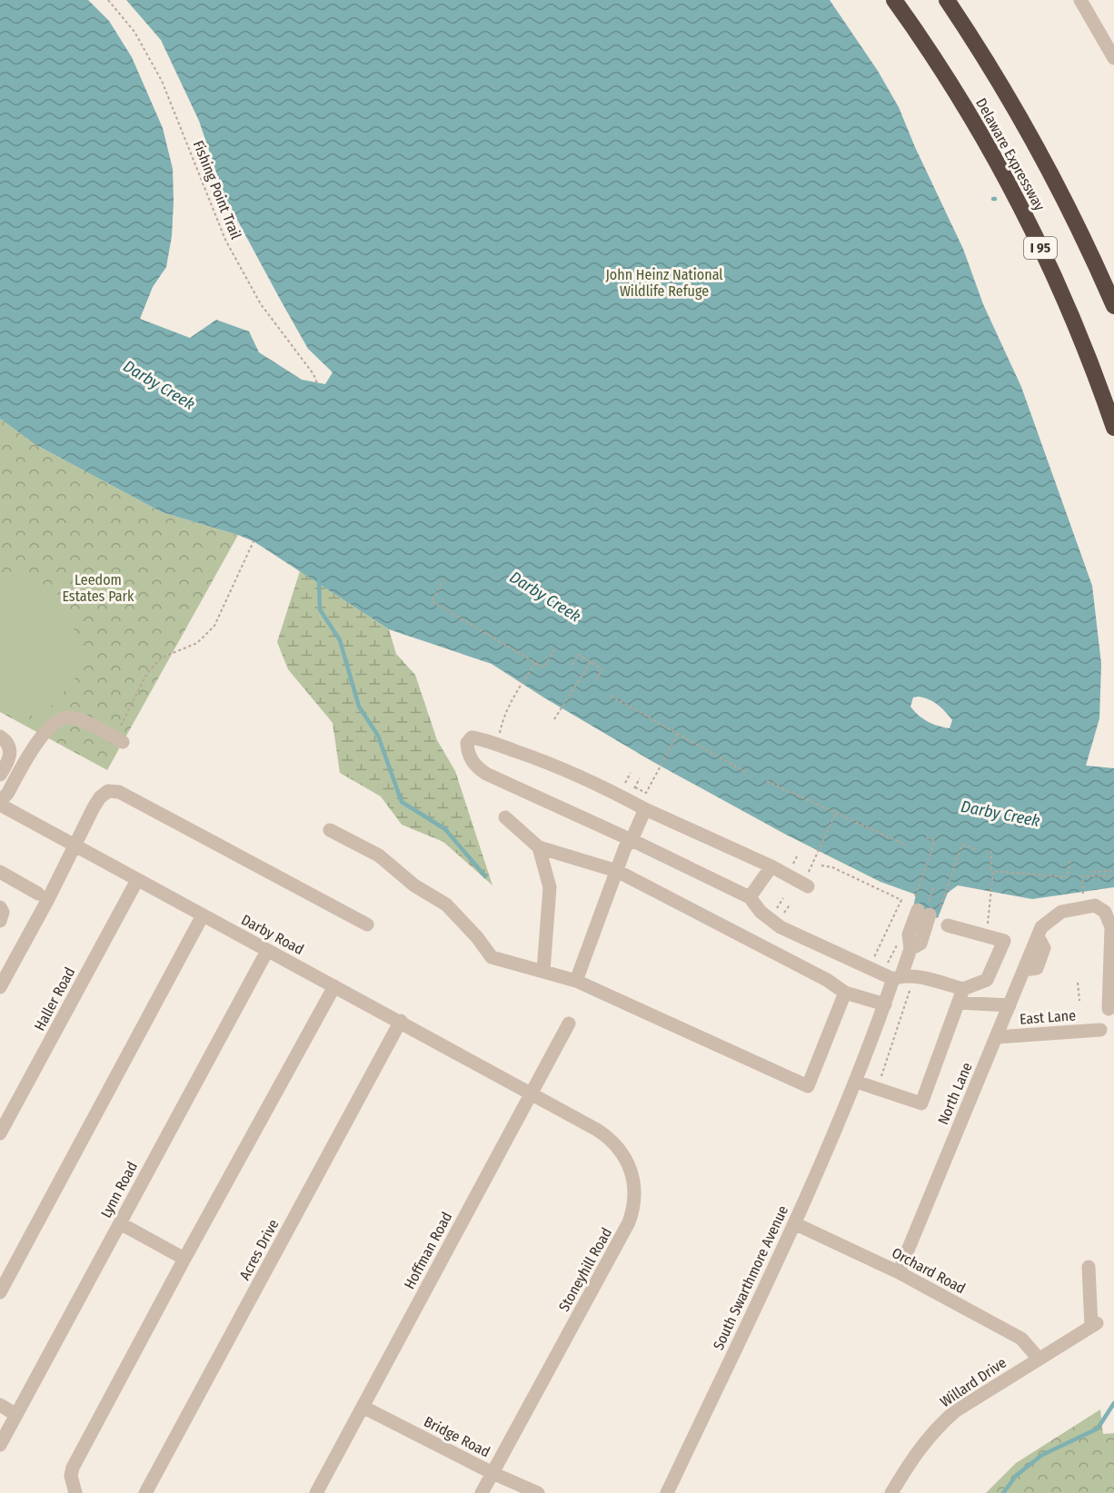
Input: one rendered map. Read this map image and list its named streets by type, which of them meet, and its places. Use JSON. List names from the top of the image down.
{
  "streets": {
    "highway": ["Delaware Expressway", "I 95"],
    "street": [
      "Darby Road",
      "Haller Road",
      "East Lane",
      "North Lane",
      "Lynn Road",
      "Acres Drive",
      "Hoffman Road",
      "Stoneyhill Road",
      "Orchard Road",
      "South Swarthmore Avenue",
      "Willard Drive",
      "Bridge Road"
    ],
    "path": ["Fishing Point Trail"]
  },
  "crossings": [
    ["Darby Road", "Haller Road"],
    ["Darby Road", "Lynn Road"],
    ["Darby Road", "Acres Drive"],
    ["Darby Road", "Hoffman Road"],
    ["Darby Road", "Stoneyhill Road"],
    ["East Lane", "North Lane"],
    ["North Lane", "Orchard Road"],
    ["Hoffman Road", "Stoneyhill Road"],
    ["Hoffman Road", "Bridge Road"],
    ["Stoneyhill Road", "Bridge Road"],
    ["Orchard Road", "South Swarthmore Avenue"],
    ["Orchard Road", "Willard Drive"]
  ],
  "water": ["Darby Creek"],
  "parks": ["John Heinz National Wildlife Refuge", "Leedom Estates Park"]
}
